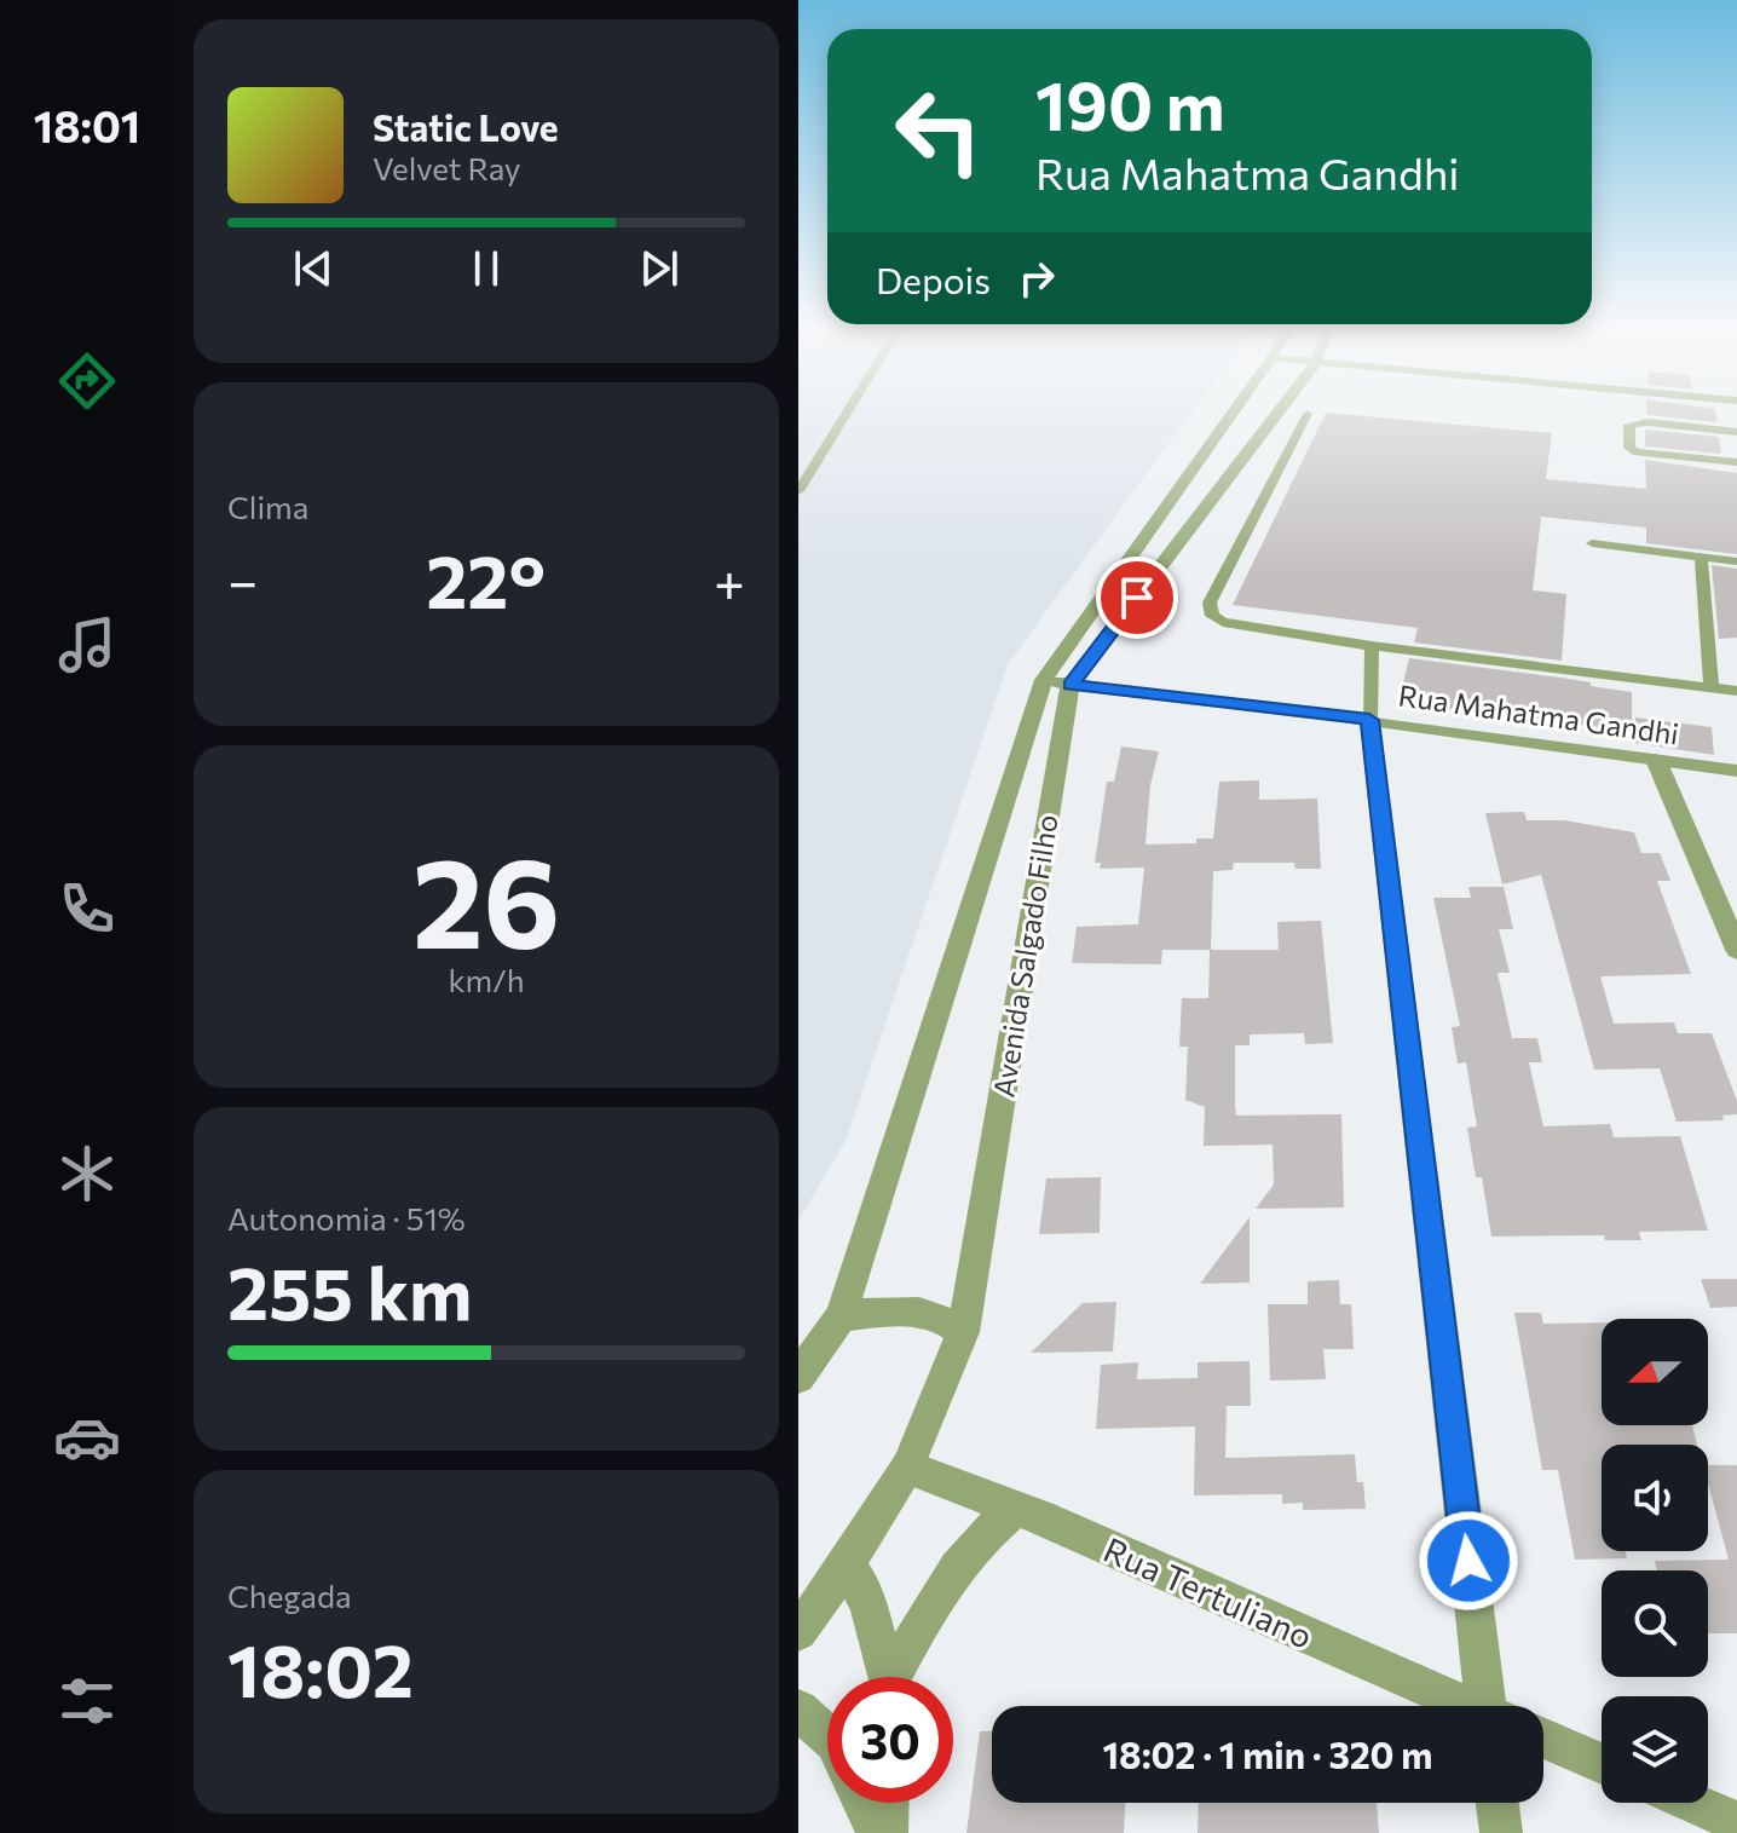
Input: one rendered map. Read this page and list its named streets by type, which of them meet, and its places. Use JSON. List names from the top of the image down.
{
  "streets": {
    "street": ["Rua Mahatma Gandhi", "Avenida Salgado Filho", "Rua Tertuliano"]
  },
  "crossings": [
    ["Rua Mahatma Gandhi", "Avenida Salgado Filho"],
    ["Avenida Salgado Filho", "Rua Tertuliano"]
  ],
  "north": "left",
  "page": {
    "tabs": "18:01",
    "turn": ["190 m", "Rua Mahatma Gandhi"],
    "song": ["Static Love", "Velvet Ray"],
    "then": "Depois",
    "tile": [
      "Clima",
      ["26", "km/h"],
      ["Autonomia · 51%", "255 km"],
      ["Chegada", "18:02"]
    ],
    "heat": ["−", "22°", "+"],
    "limit": "30",
    "trip": "18:02 · 1 min · 320 m"
  }
}
